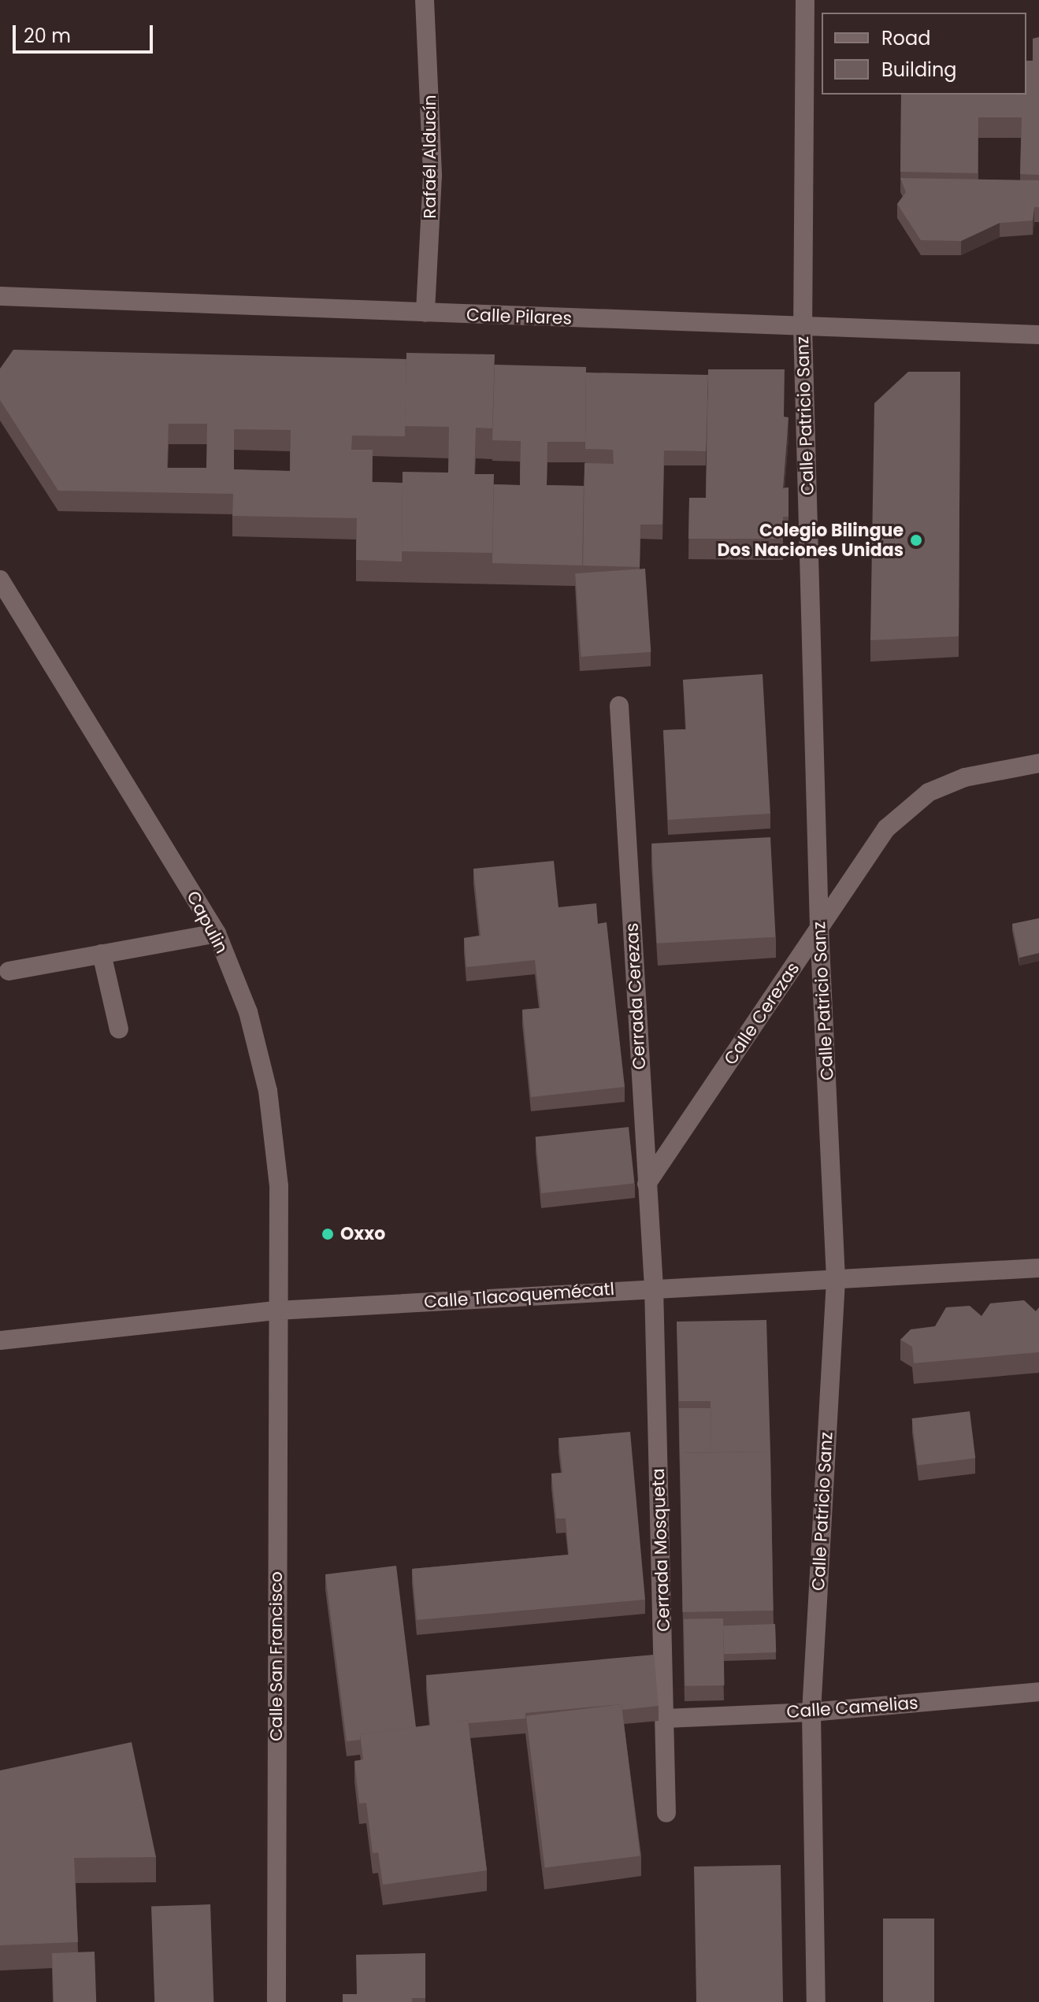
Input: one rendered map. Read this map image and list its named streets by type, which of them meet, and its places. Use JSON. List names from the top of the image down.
{
  "streets": {
    "street": [
      "Rafaél Alducín",
      "Calle Pilares",
      "Calle Patricio Sanz",
      "Capulin",
      "Cerrada Cerezas",
      "Calle Cerezas",
      "Calle Tlacoquemécatl",
      "Cerrada Mosqueta",
      "Calle San Francisco",
      "Calle Camelias"
    ]
  },
  "crossings": [
    ["Rafaél Alducín", "Calle Pilares"],
    ["Calle Pilares", "Calle Patricio Sanz"],
    ["Calle Patricio Sanz", "Calle Cerezas"],
    ["Calle Patricio Sanz", "Calle Tlacoquemécatl"],
    ["Calle Patricio Sanz", "Calle Camelias"],
    ["Capulin", "Calle Tlacoquemécatl"],
    ["Capulin", "Calle San Francisco"],
    ["Cerrada Cerezas", "Calle Cerezas"],
    ["Cerrada Cerezas", "Calle Tlacoquemécatl"],
    ["Cerrada Cerezas", "Cerrada Mosqueta"],
    ["Calle Tlacoquemécatl", "Cerrada Mosqueta"],
    ["Calle Tlacoquemécatl", "Calle San Francisco"],
    ["Cerrada Mosqueta", "Calle Camelias"]
  ],
  "places": ["Colegio Bilingue Dos Naciones Unidas", "Oxxo"],
  "legend": ["Road", "Building"],
  "scale_bar": "20 m"
}
